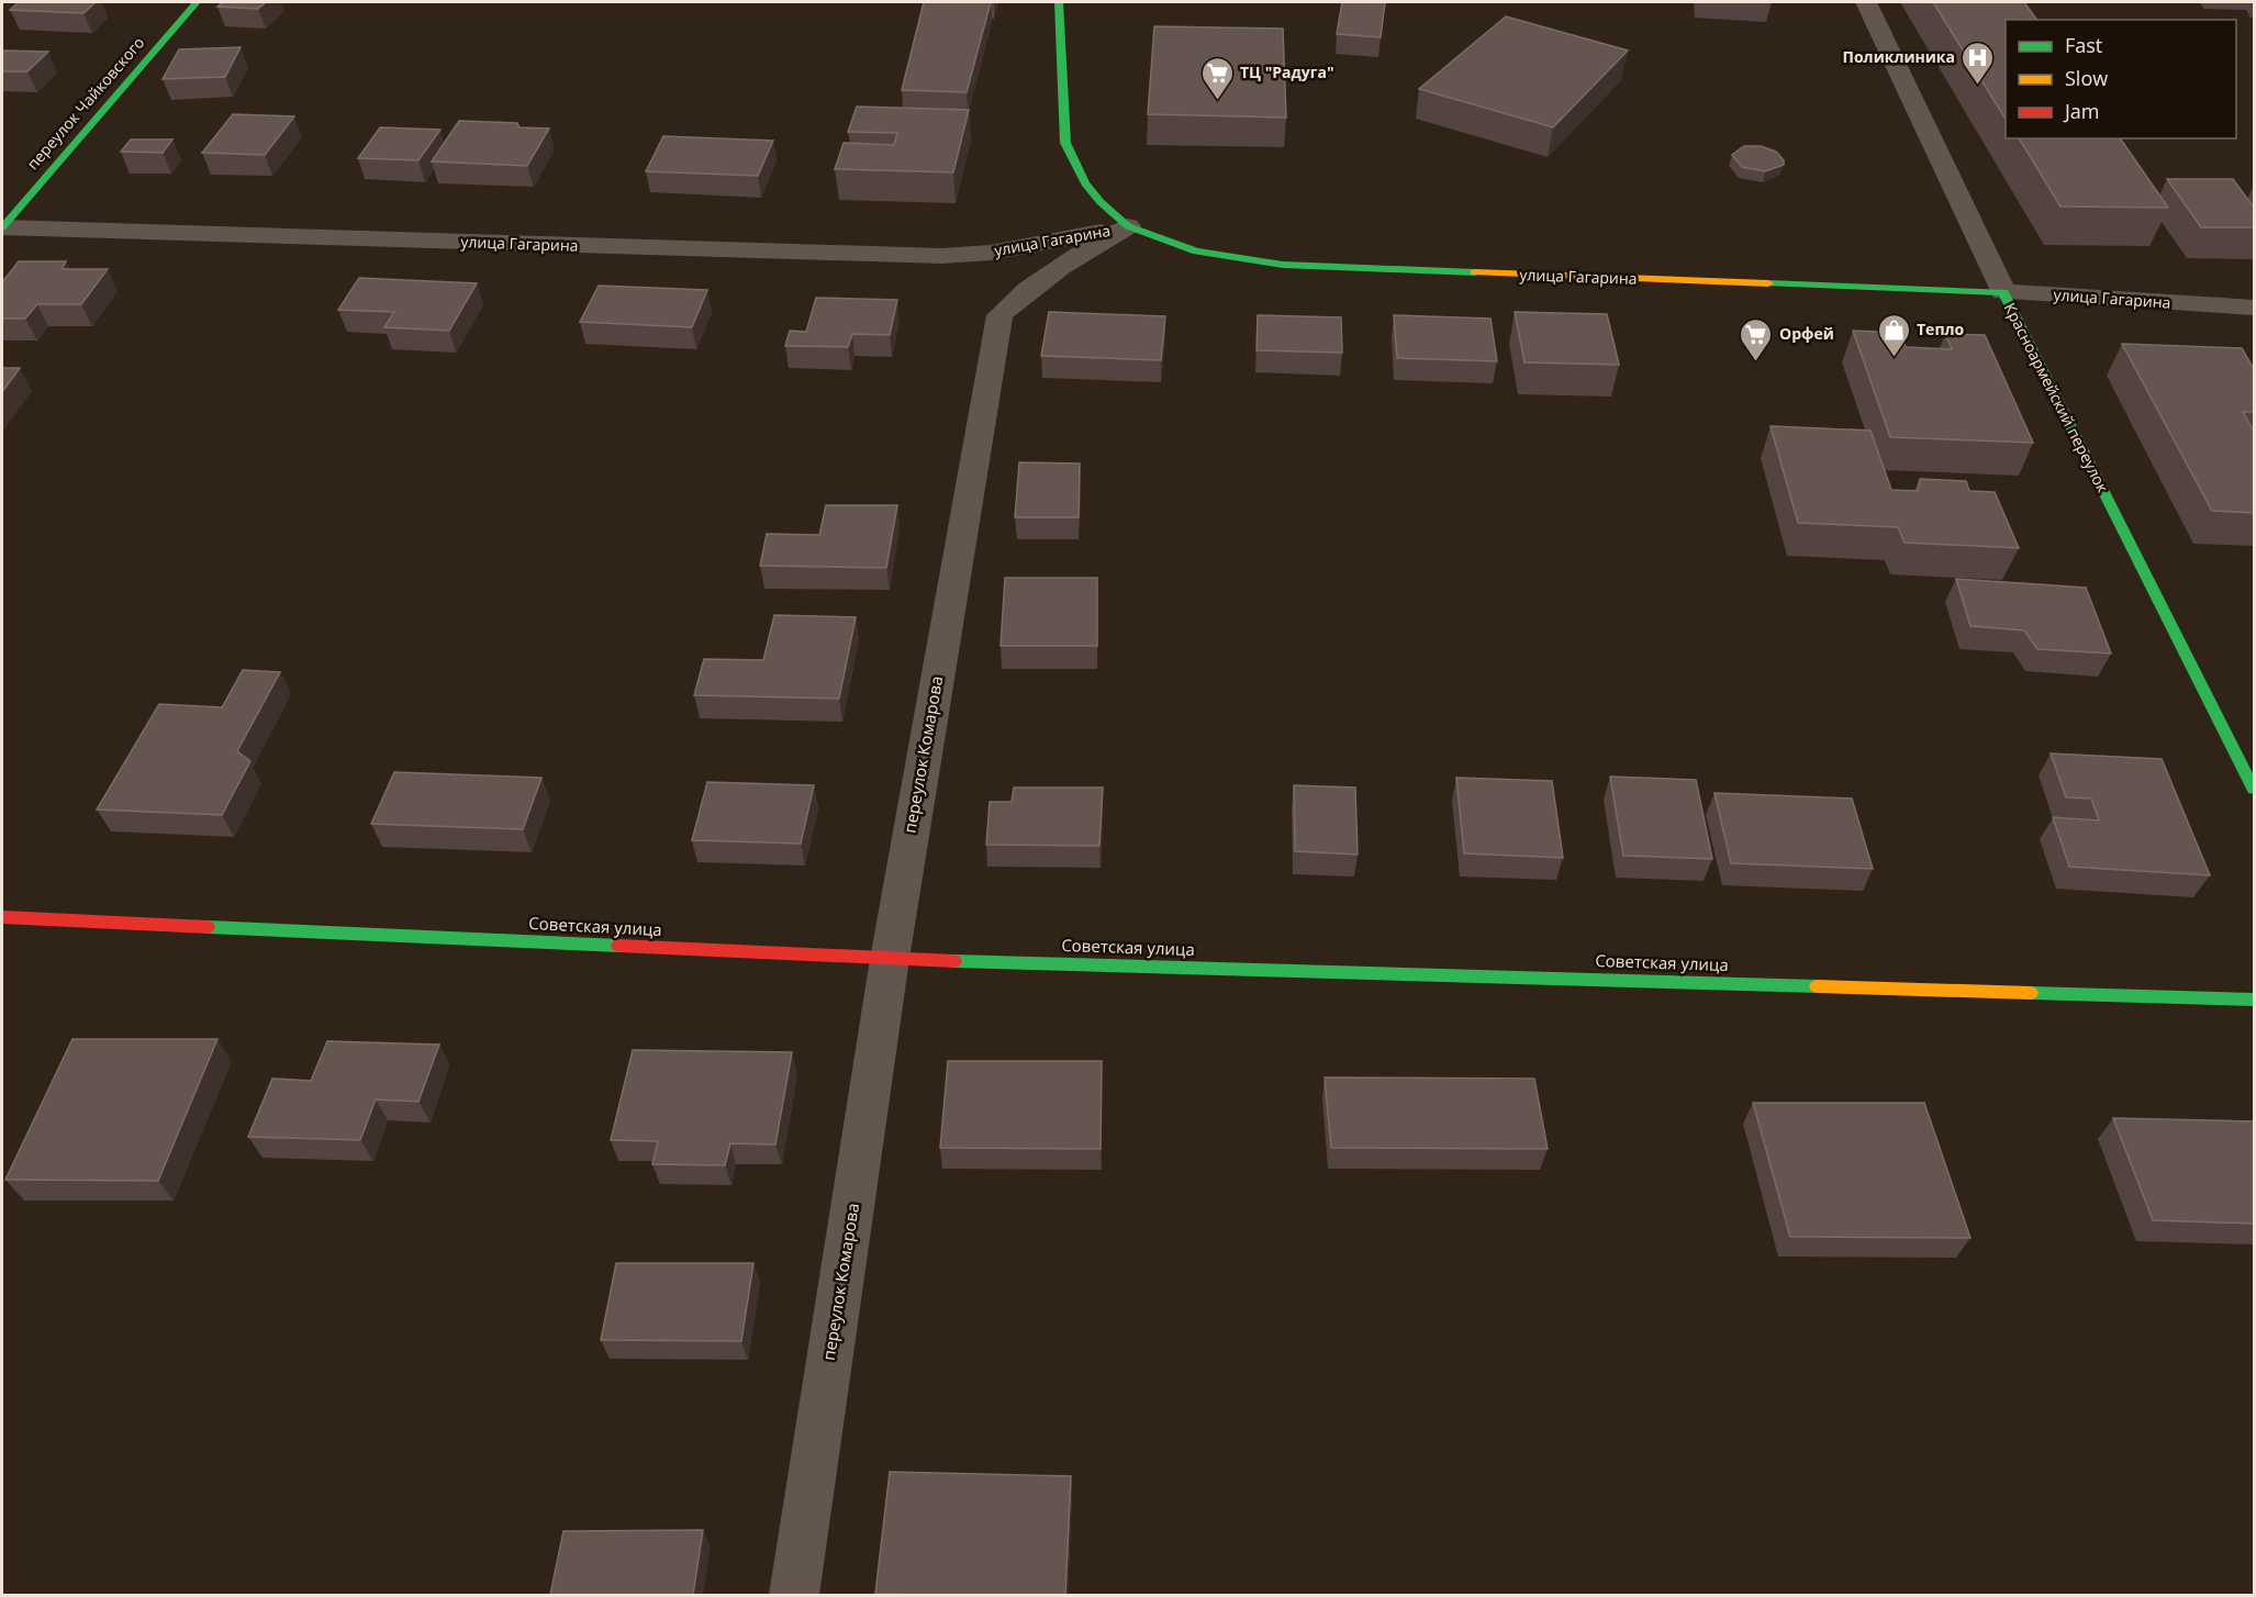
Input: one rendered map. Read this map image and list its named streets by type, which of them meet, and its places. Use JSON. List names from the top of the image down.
{
  "streets": {
    "main road": [
      "переулок Чайковского",
      "улица Гагарина",
      "Красноармейский переулок",
      "Советская улица"
    ],
    "street": ["переулок Комарова"]
  },
  "crossings": [
    ["переулок Чайковского", "улица Гагарина"],
    ["улица Гагарина", "Красноармейский переулок"],
    ["улица Гагарина", "переулок Комарова"],
    ["переулок Комарова", "Советская улица"]
  ],
  "places": {
    "hospital": ["Поликлиника"],
    "supermarket": ["ТЦ \"Радуга\"", "Орфей"],
    "shop": ["Тепло"]
  },
  "legend": ["Fast", "Slow", "Jam"]
}
